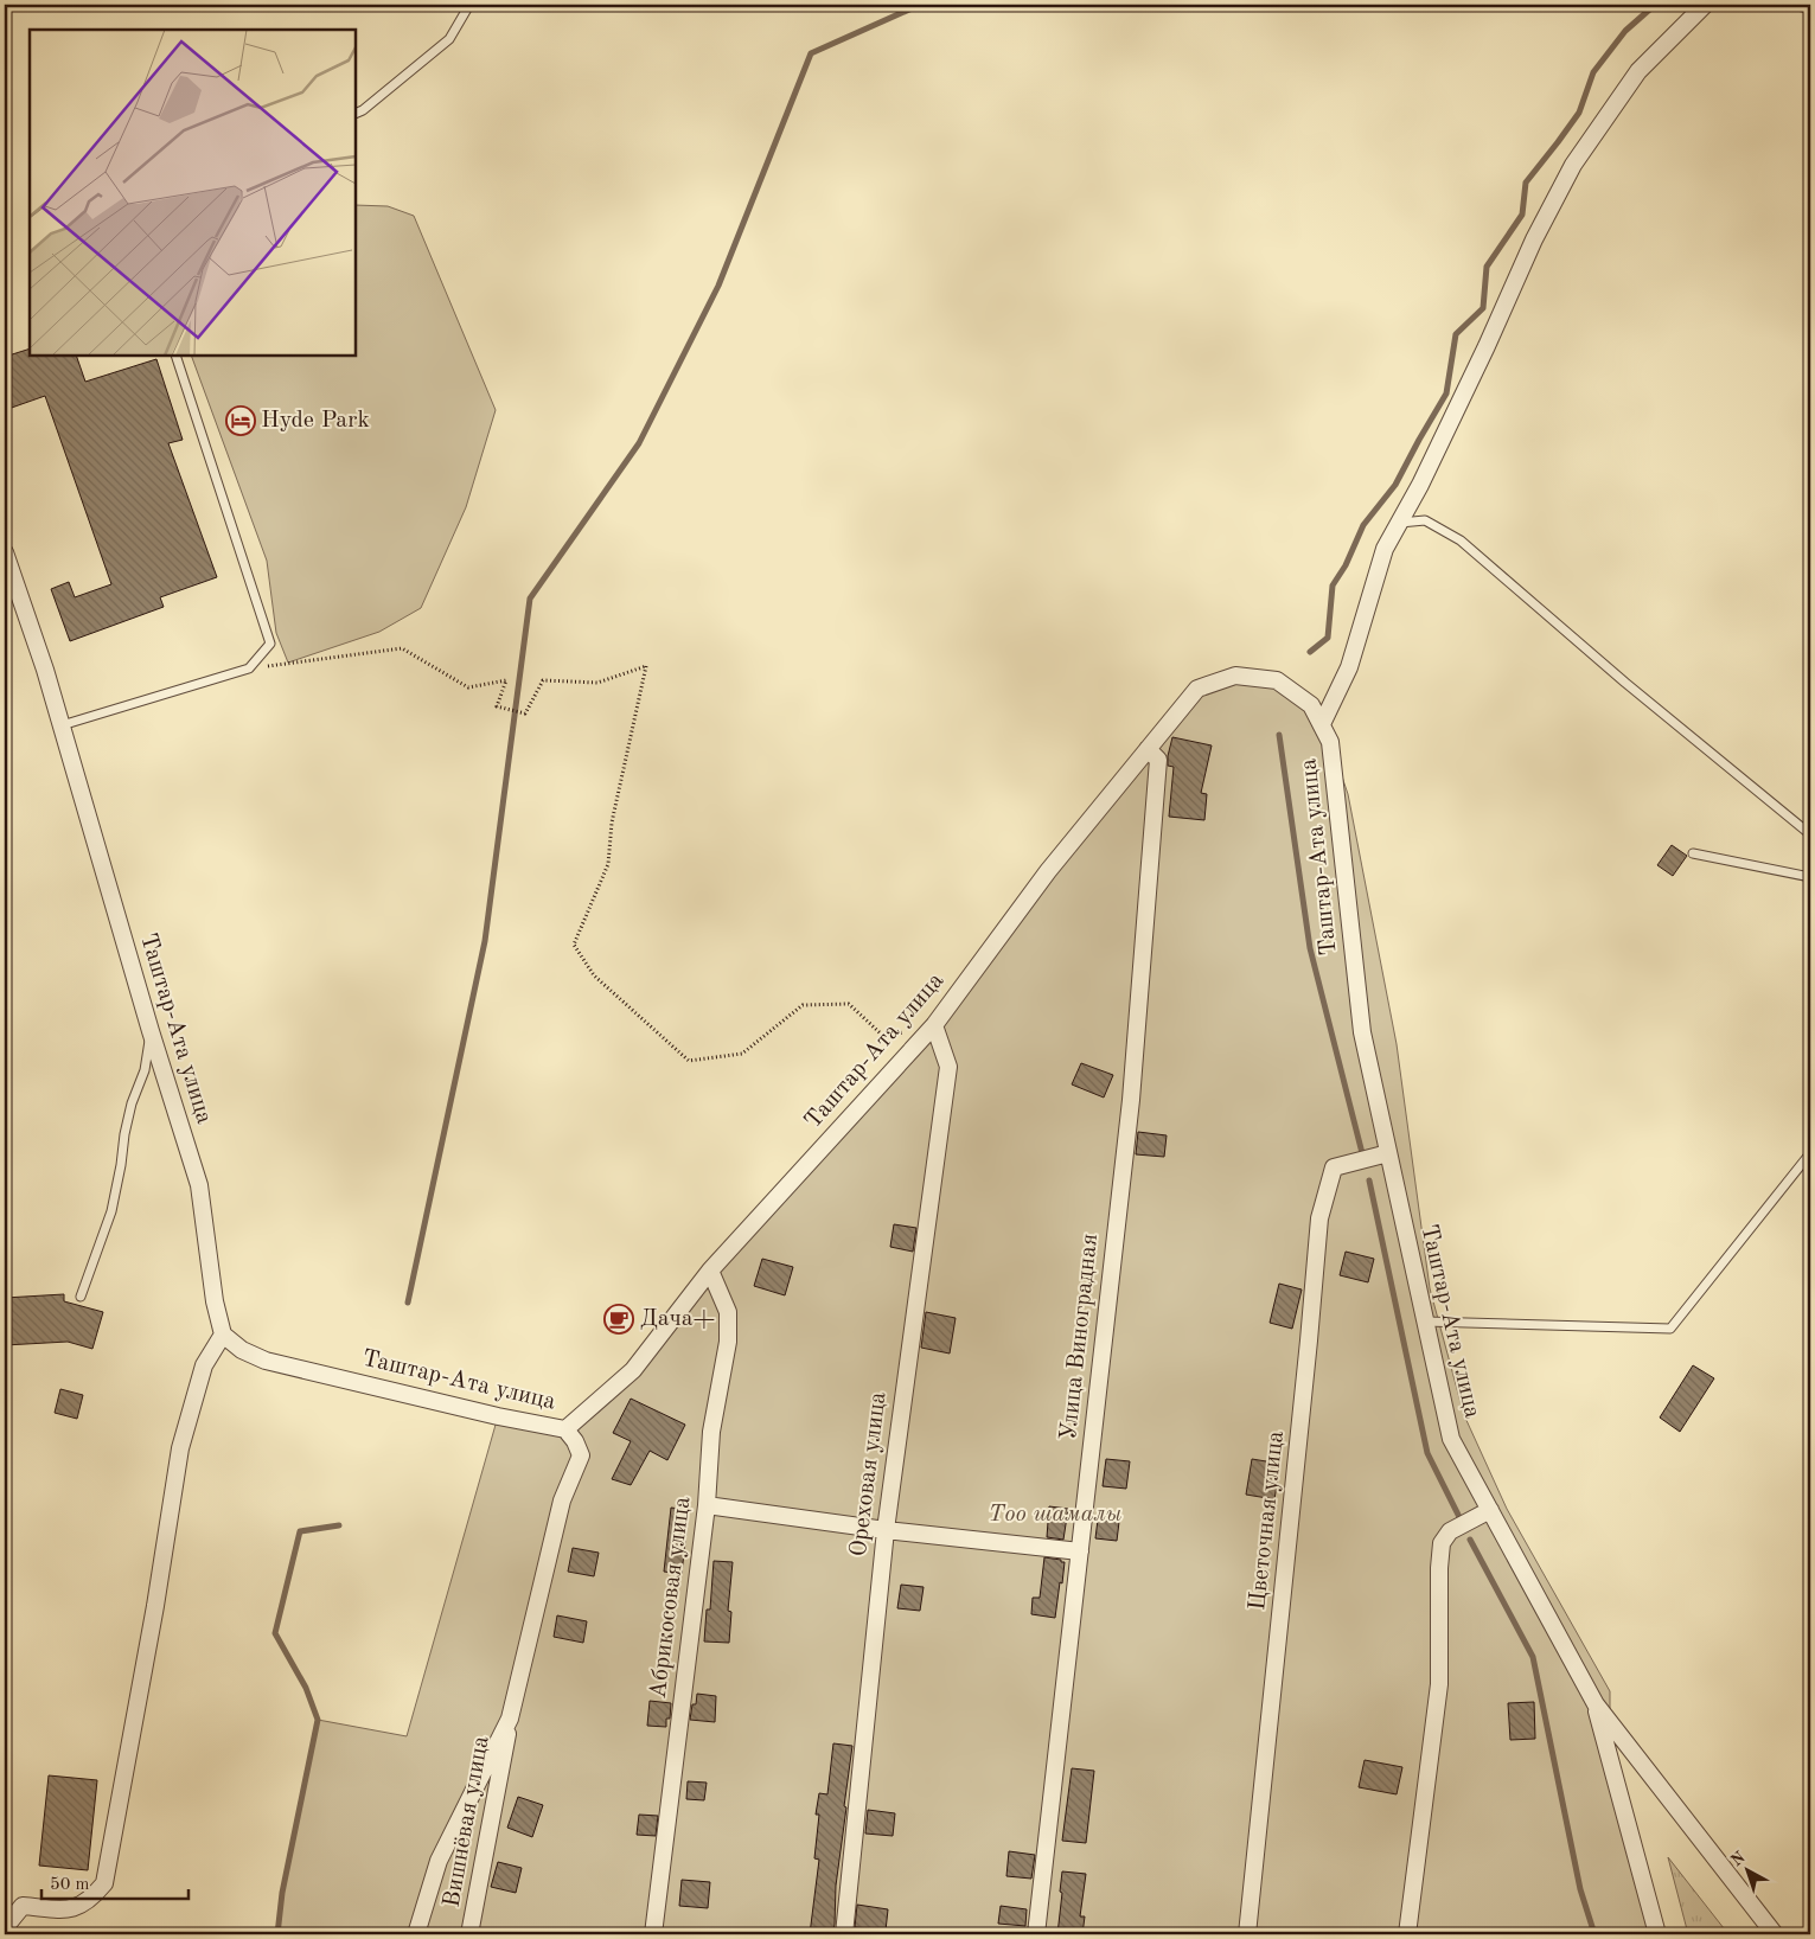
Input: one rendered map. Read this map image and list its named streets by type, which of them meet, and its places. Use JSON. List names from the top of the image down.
{
  "streets": {
    "street": [
      "Таштар-Ата улица",
      "Улица Виноградная",
      "Ореховая улица",
      "Цветочная улица",
      "Абрикосовая улица",
      "Вишнёвая улица"
    ]
  },
  "crossings": [
    ["Таштар-Ата улица", "Улица Виноградная"],
    ["Таштар-Ата улица", "Ореховая улица"],
    ["Таштар-Ата улица", "Цветочная улица"],
    ["Таштар-Ата улица", "Абрикосовая улица"]
  ],
  "parks": ["Тоо шамалы"],
  "places": {
    "hotel": ["Hyde Park"],
    "cafe": ["Дача+"]
  },
  "scale_bar": "50 m",
  "north": "top left"
}
